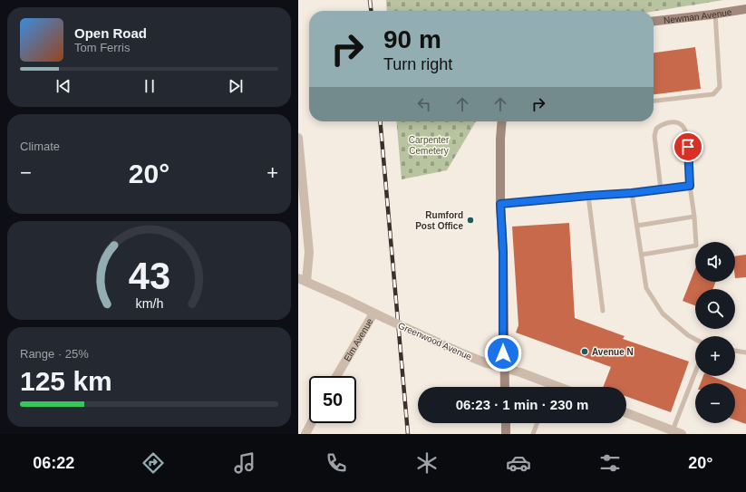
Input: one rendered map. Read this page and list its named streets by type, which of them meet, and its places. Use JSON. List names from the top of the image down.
{
  "streets": {
    "main road": ["Newman Avenue"],
    "street": ["Elm Avenue", "Greenwood Avenue"]
  },
  "crossings": [
    ["Elm Avenue", "Greenwood Avenue"]
  ],
  "parks": ["Carpenter Cemetery"],
  "places": ["Rumford Post Office", "Avenue N"],
  "page": {
    "turn": ["90 m", "Turn right"],
    "song": ["Open Road", "Tom Ferris"],
    "tile": [
      "Climate",
      ["Range · 25%", "125 km"]
    ],
    "heat": ["−", "20°", "+"],
    "map_buttons": ["+", "−"],
    "limit": "50",
    "trip": "06:23 · 1 min · 230 m",
    "tabs": ["06:22", "20°"],
    "gauge": ["43", "km/h"]
  }
}
